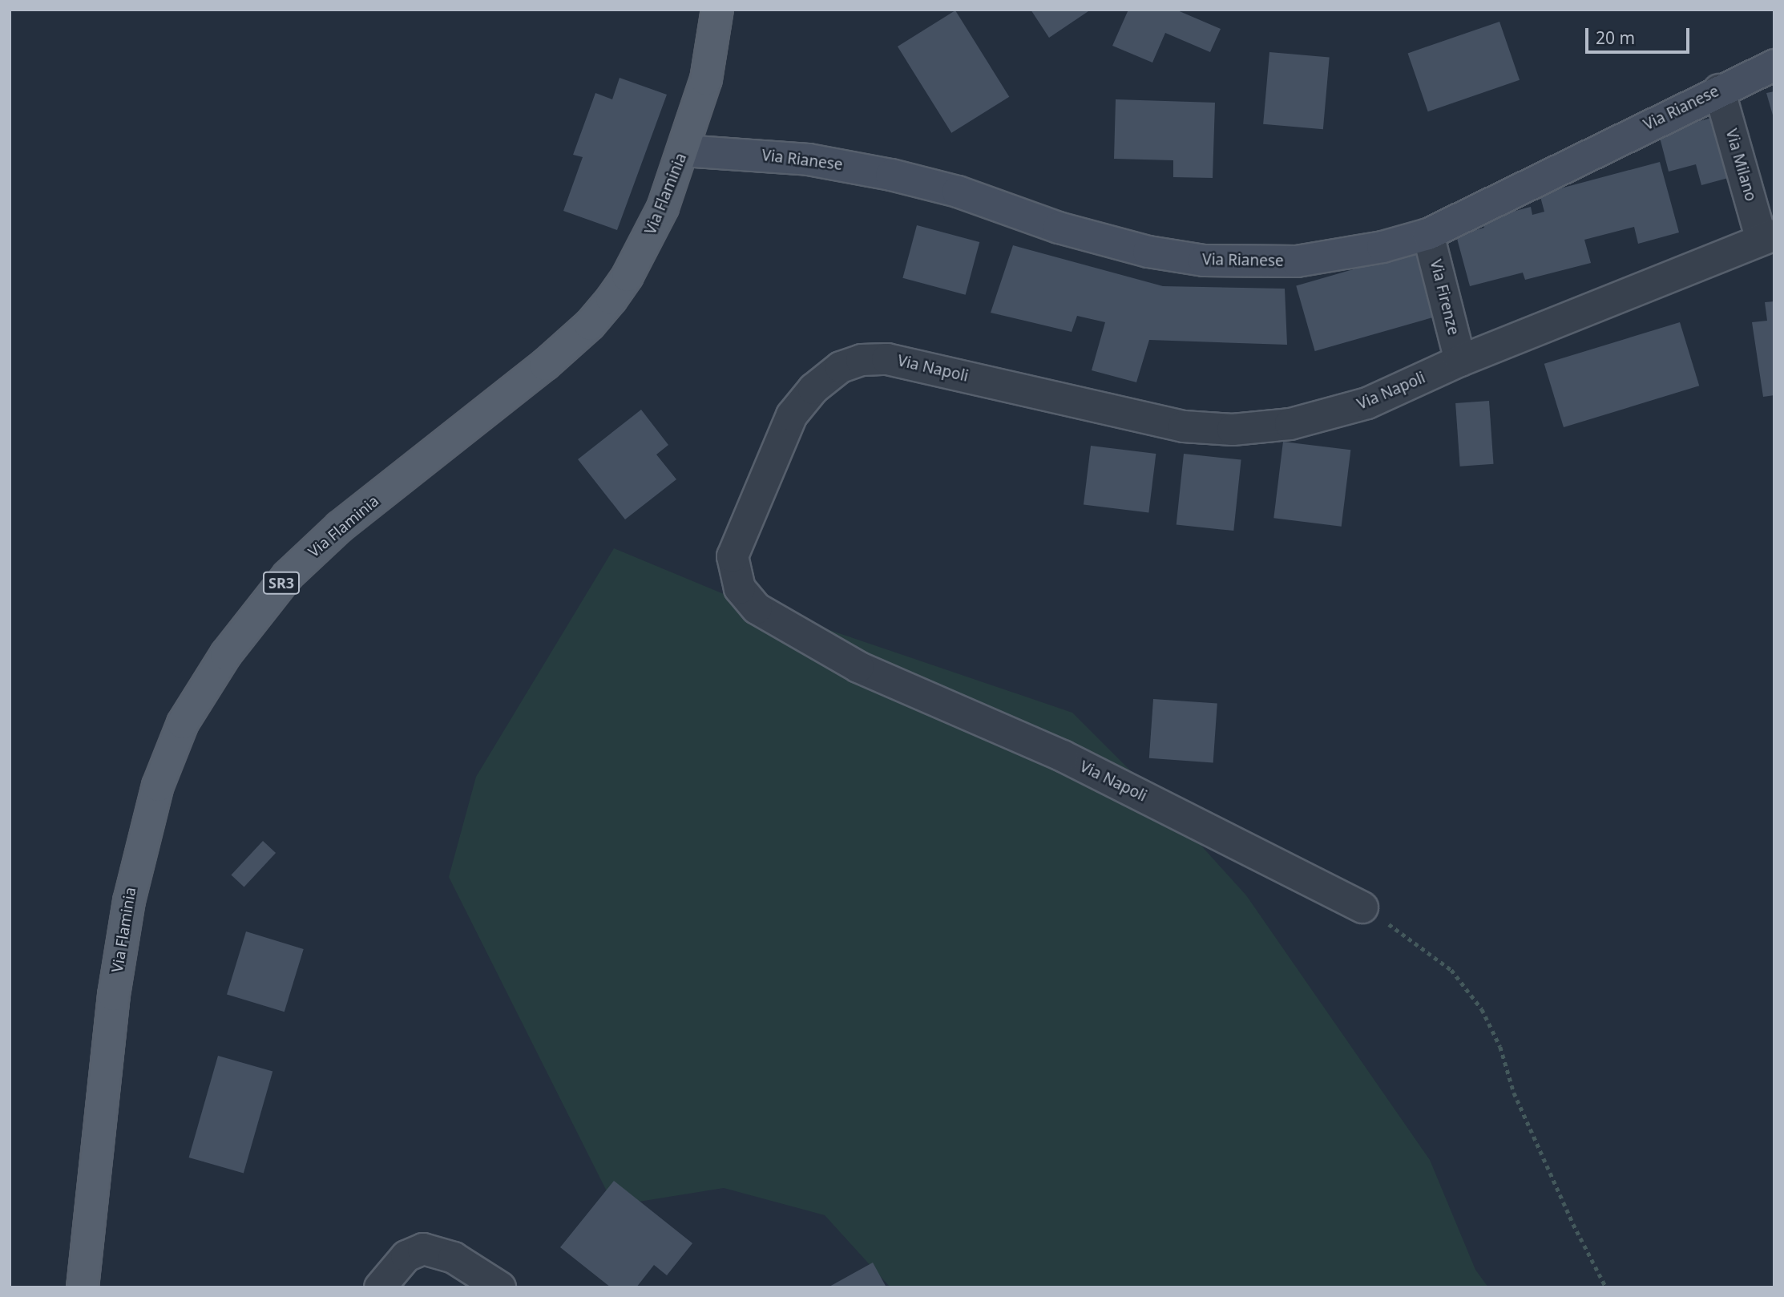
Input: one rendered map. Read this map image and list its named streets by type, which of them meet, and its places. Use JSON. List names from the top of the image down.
{
  "streets": {
    "main road": ["Via Rianese", "Via Flaminia", "SR3"],
    "street": ["Via Milano", "Via Firenze", "Via Napoli"]
  },
  "crossings": [
    ["Via Rianese", "Via Milano"],
    ["Via Rianese", "Via Flaminia"],
    ["Via Rianese", "Via Firenze"],
    ["Via Milano", "Via Napoli"],
    ["Via Firenze", "Via Napoli"]
  ],
  "scale_bar": "20 m"
}
